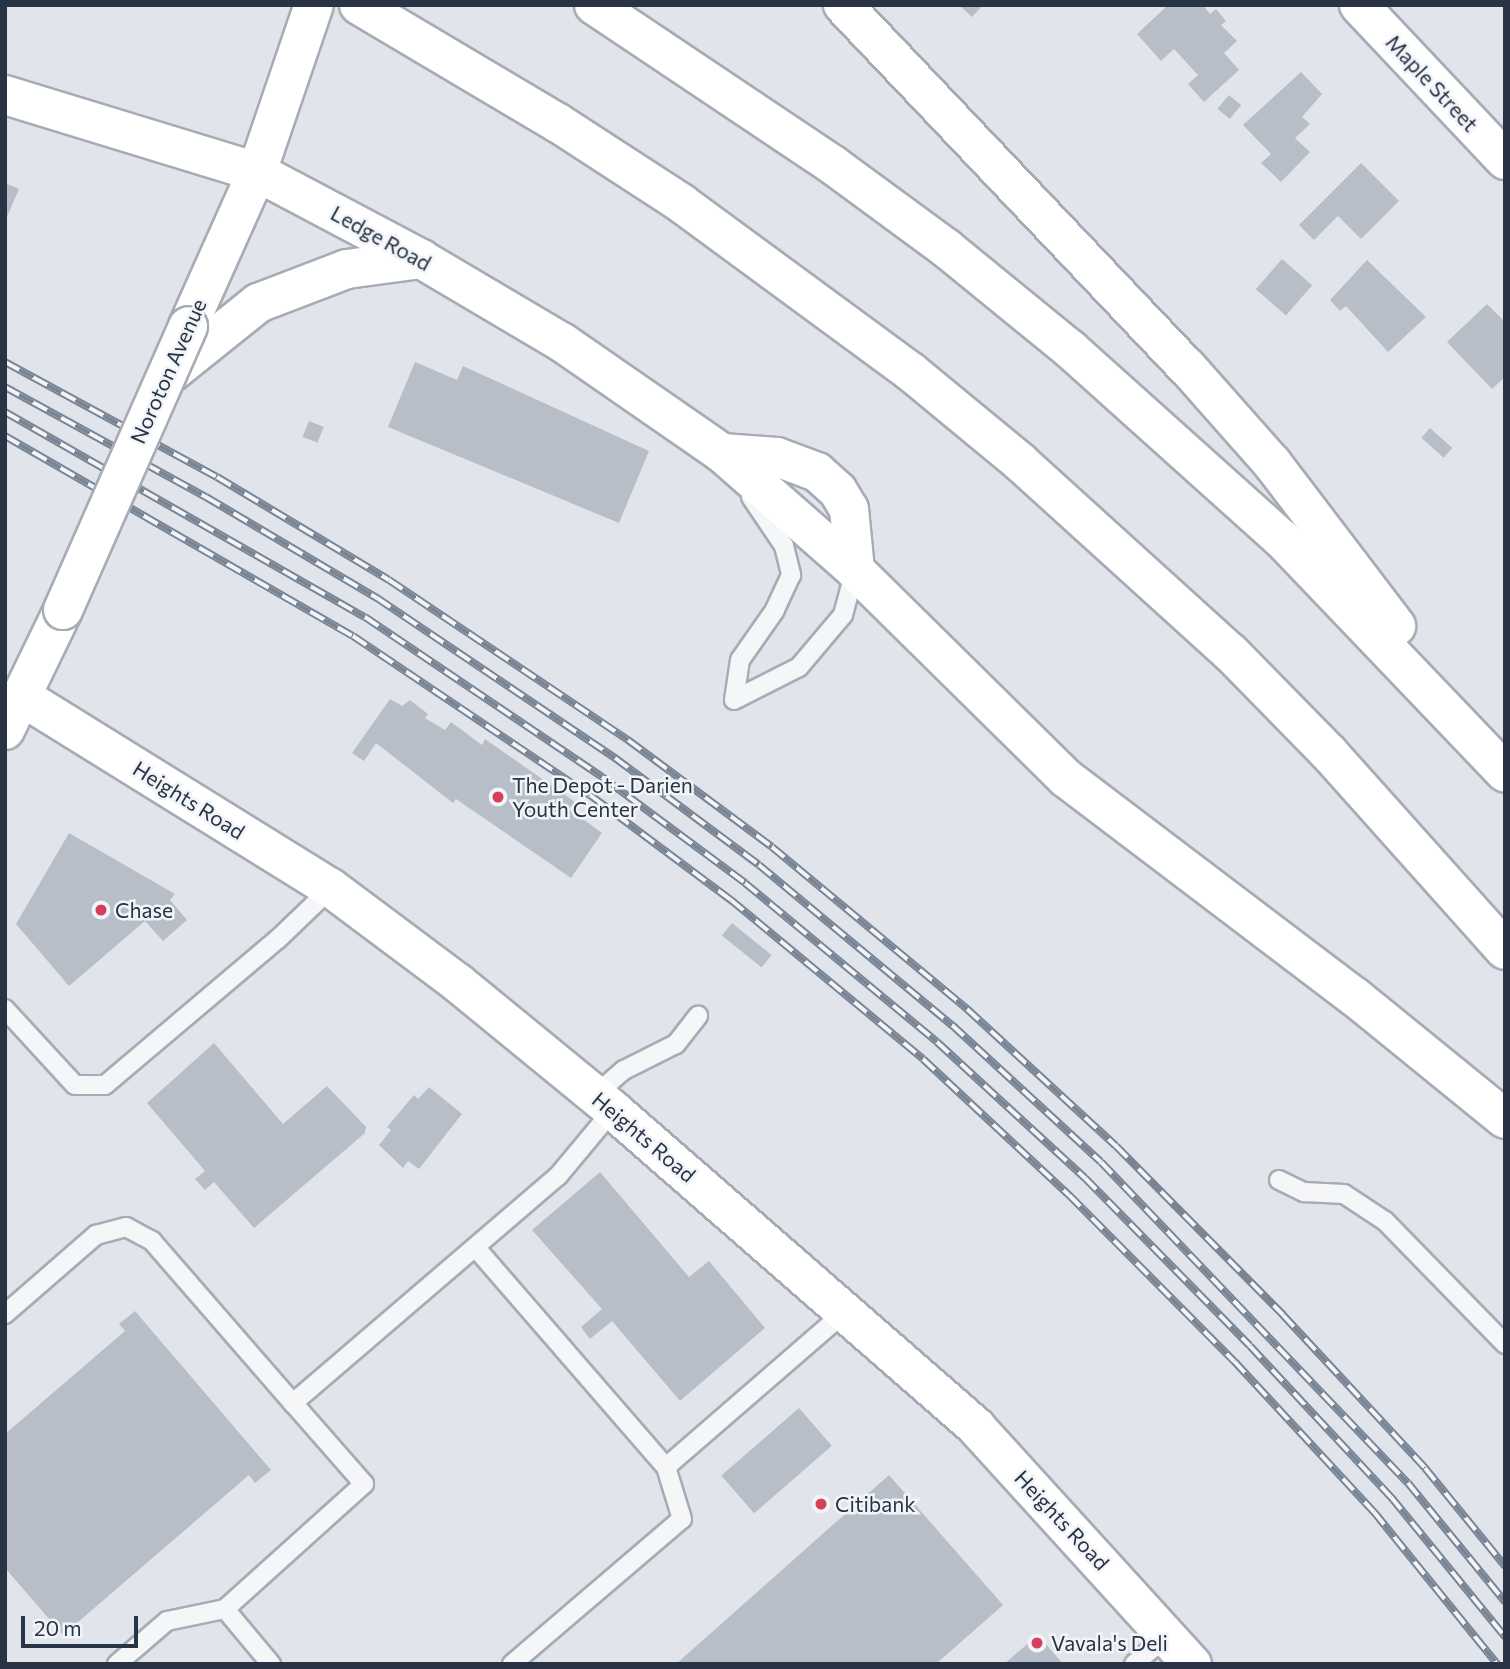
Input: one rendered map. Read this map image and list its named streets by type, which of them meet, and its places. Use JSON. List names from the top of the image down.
{
  "streets": {
    "main road": [
      "Maple Street",
      "Ledge Road",
      "Noroton Avenue",
      "Heights Road"
    ]
  },
  "crossings": [
    ["Ledge Road", "Noroton Avenue"],
    ["Noroton Avenue", "Heights Road"]
  ],
  "places": [
    "The Depot - Darien Youth Center",
    "Chase",
    "Citibank",
    "Vavala's Deli"
  ],
  "scale_bar": "20 m"
}
